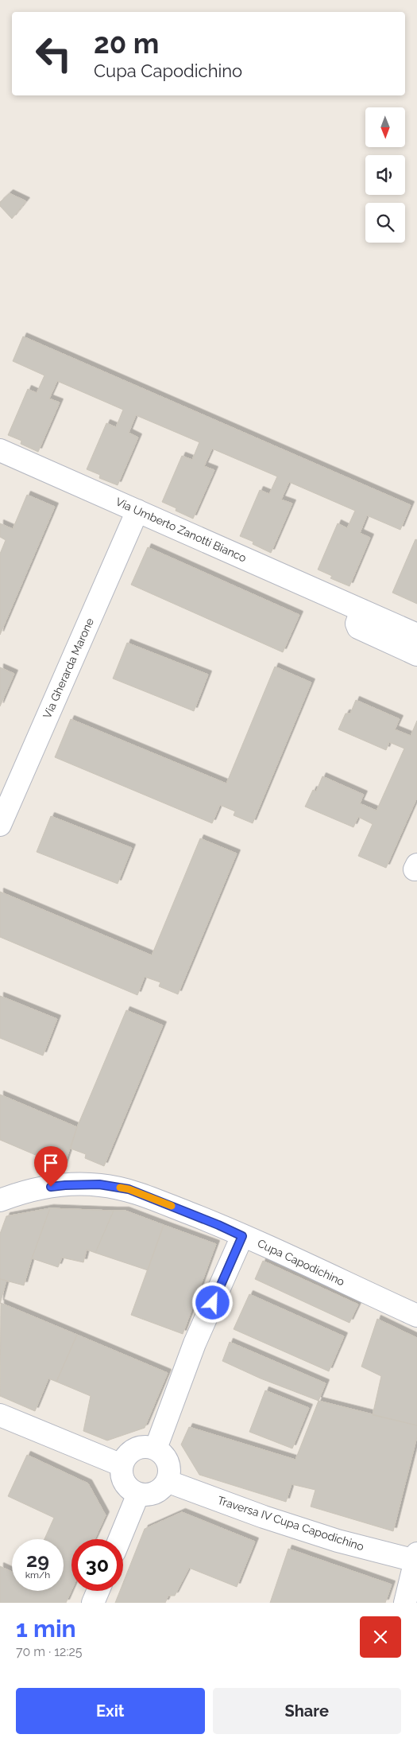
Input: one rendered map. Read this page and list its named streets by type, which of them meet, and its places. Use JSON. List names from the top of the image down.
{
  "streets": {
    "street": [
      "Via Umberto Zanotti Bianco",
      "Via Gherarda Marone",
      "Cupa Capodichino",
      "Traversa IV Cupa Capodichino"
    ]
  },
  "crossings": [
    ["Via Umberto Zanotti Bianco", "Via Gherarda Marone"]
  ],
  "north": "bottom",
  "page": {
    "turn": ["20 m", "Cupa Capodichino"],
    "speed": "29 km/h",
    "limit": "30",
    "heading": ["1 min", "70 m · 12:25"],
    "buttons": ["Exit", "Share"]
  }
}
